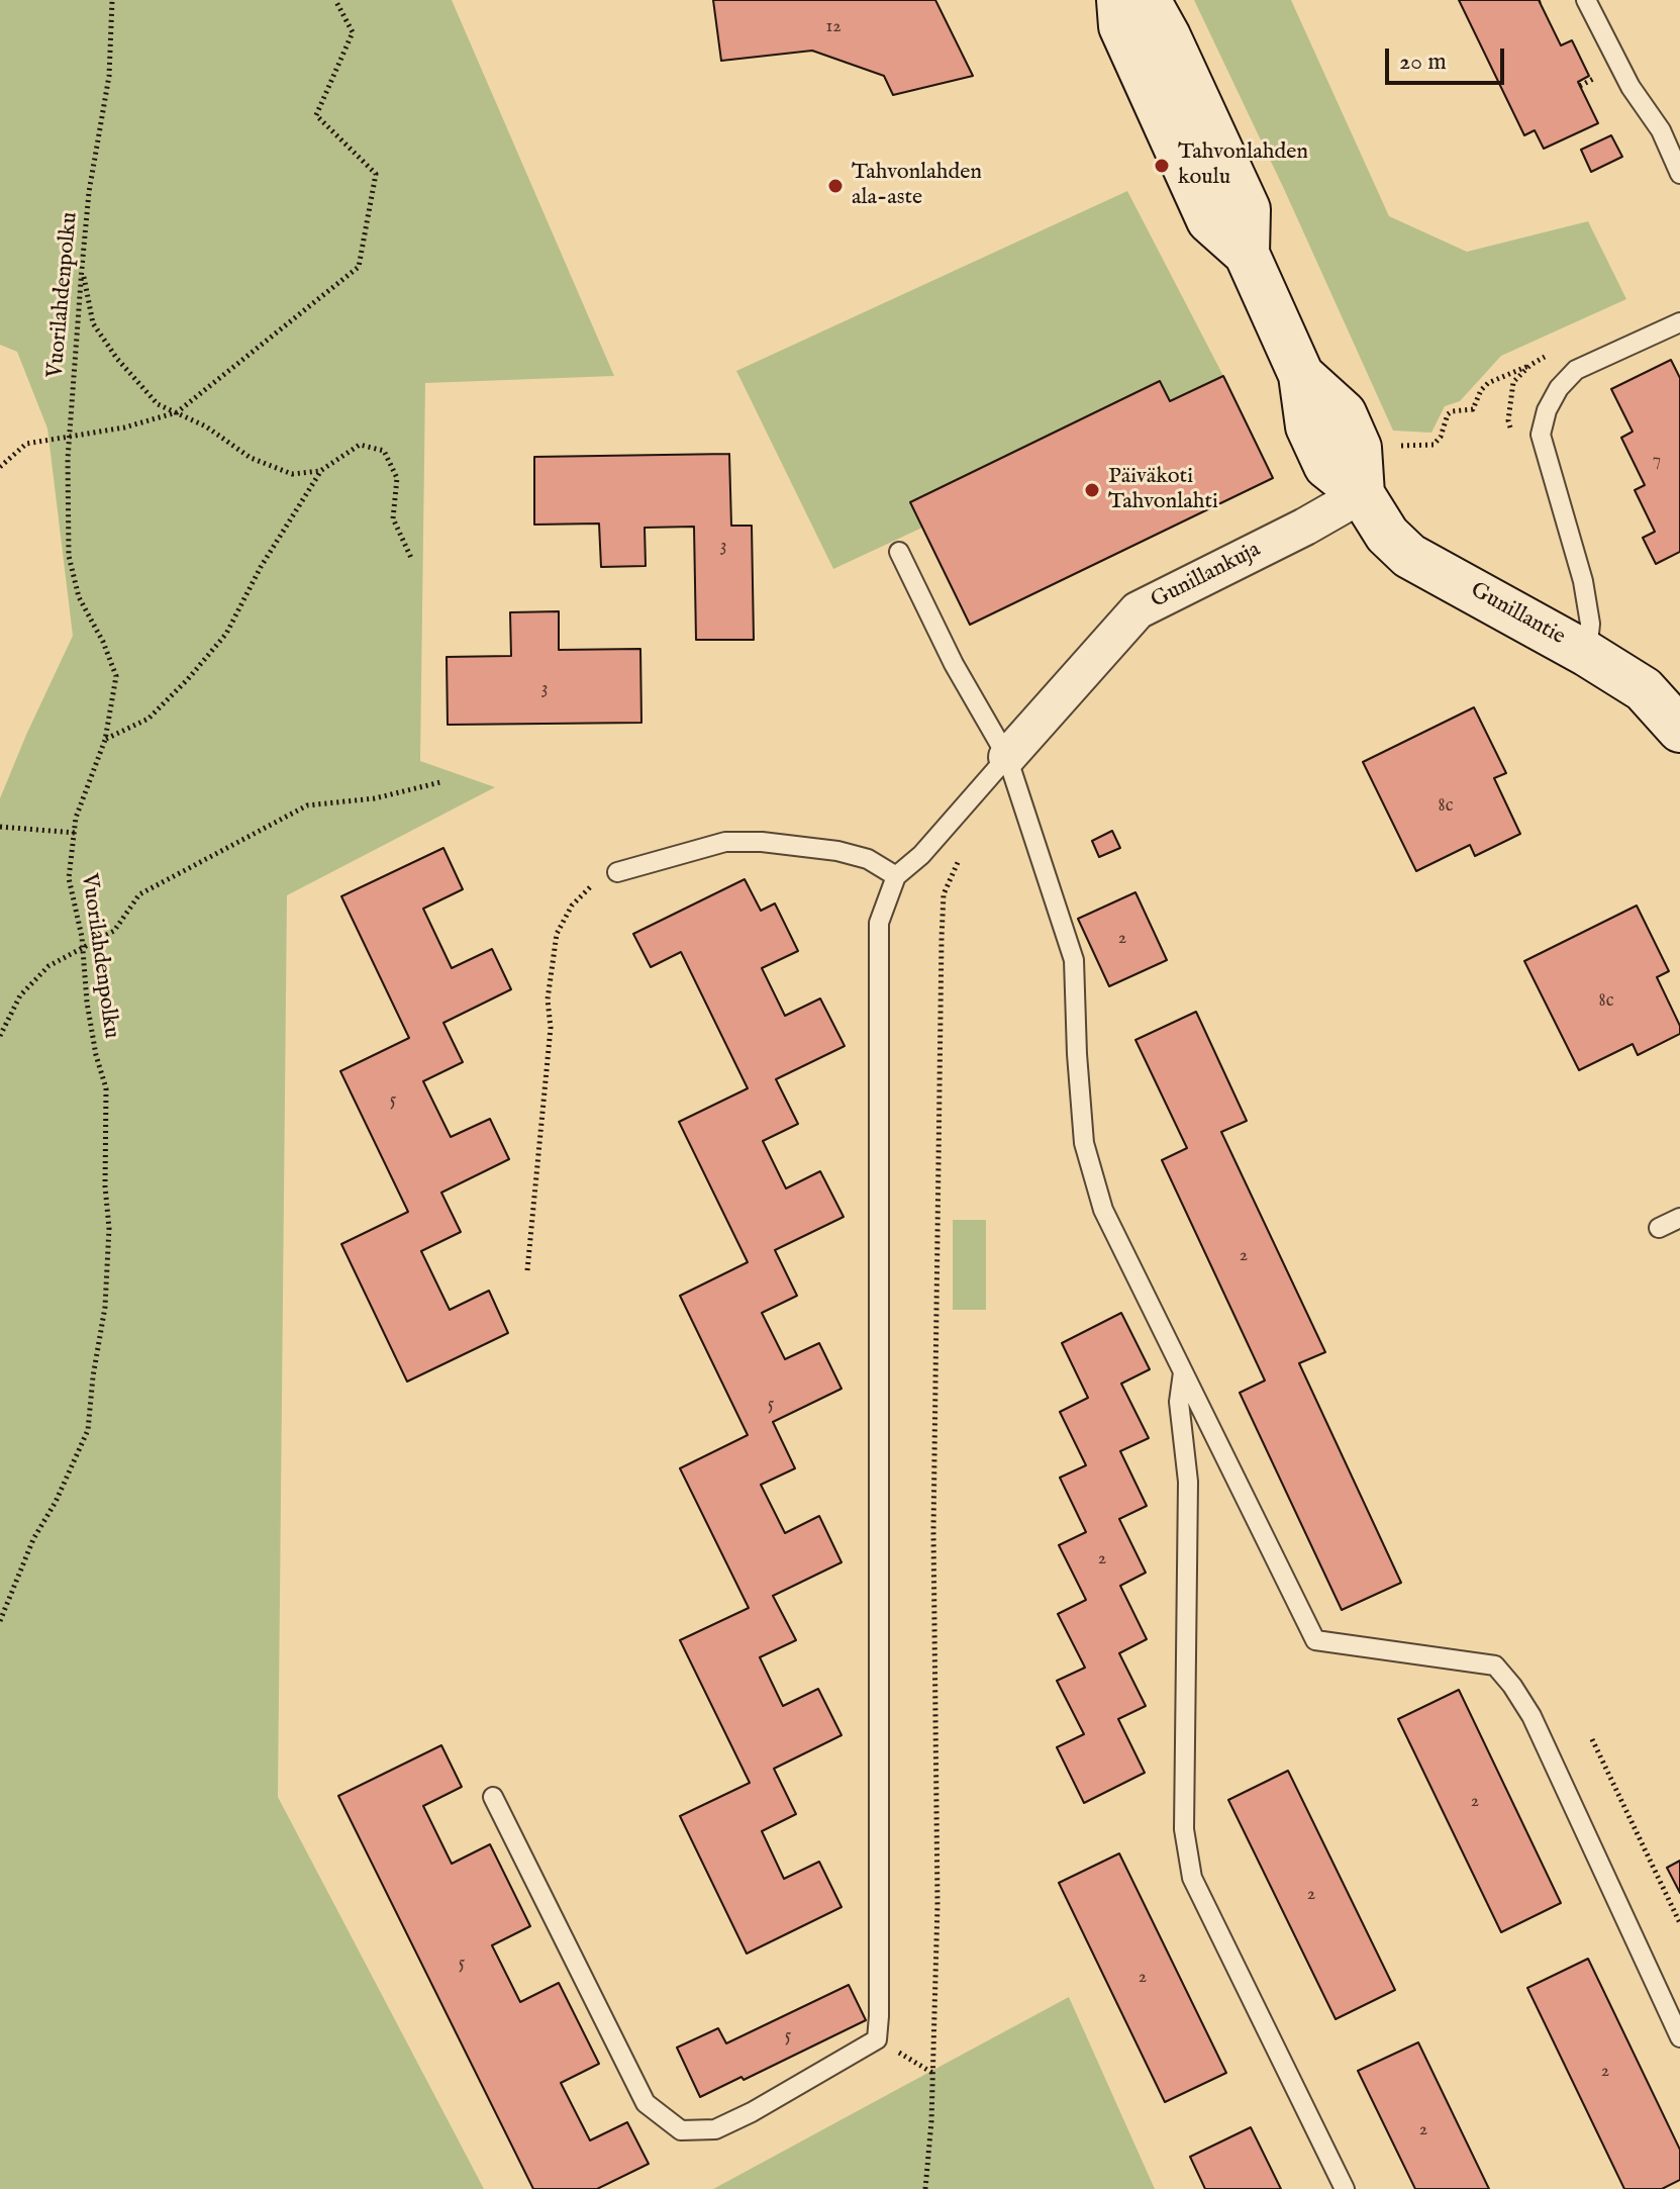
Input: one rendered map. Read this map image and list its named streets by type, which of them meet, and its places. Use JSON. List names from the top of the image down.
{
  "streets": {
    "street": ["Gunillankuja", "Gunillantie"],
    "path": ["Vuorilahdenpolku"]
  },
  "crossings": [
    ["Gunillankuja", "Gunillantie"]
  ],
  "places": ["Tahvonlahden koulu", "Tahvonlahden ala-aste", "Päiväkoti Tahvonlahti"],
  "house_numbers": [
    "12",
    "7",
    "3",
    "3",
    "8c",
    "2",
    "8c",
    "5",
    "2",
    "5",
    "2",
    "2",
    "2",
    "5",
    "2",
    "5",
    "2",
    "2"
  ],
  "scale_bar": "20 m"
}
